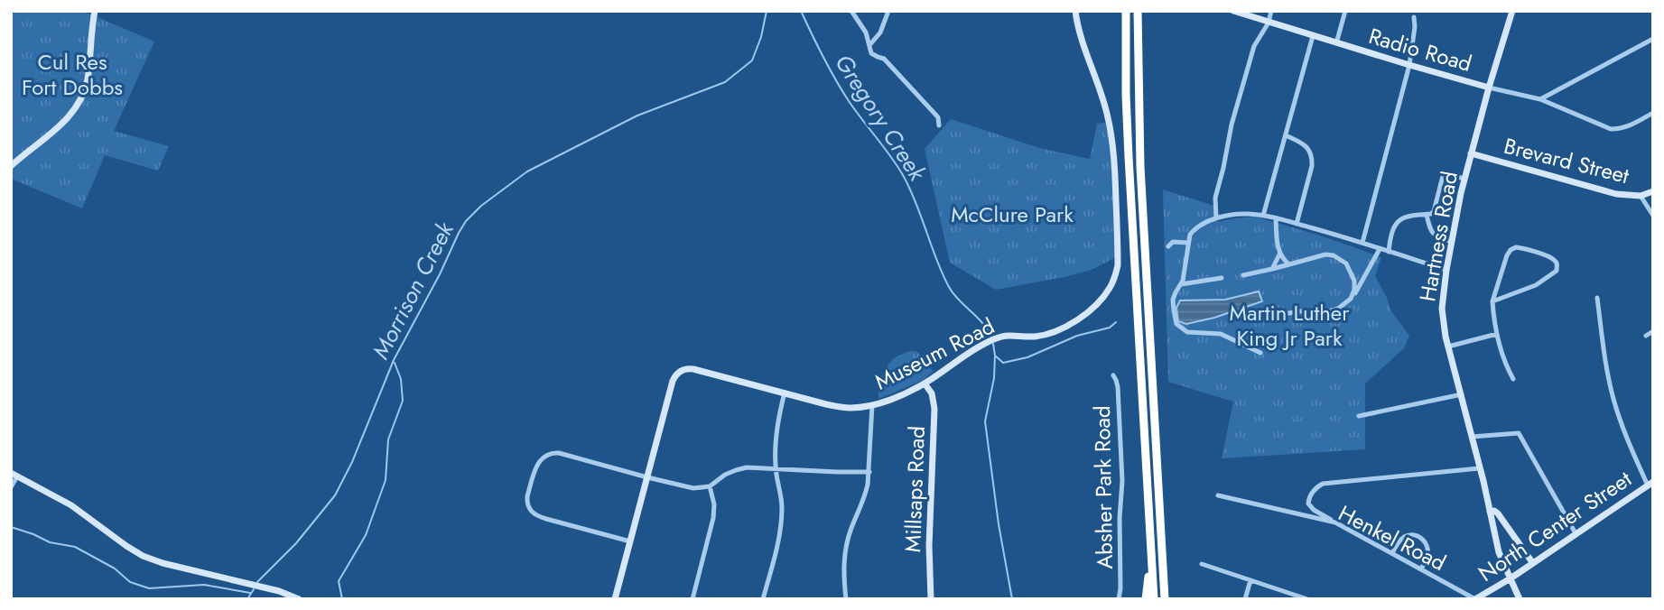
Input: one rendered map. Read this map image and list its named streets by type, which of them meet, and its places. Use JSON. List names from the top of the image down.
{
  "streets": {
    "street": [
      "Radio Road",
      "Brevard Street",
      "Hartness Road",
      "Museum Road",
      "Absher Park Road",
      "Millsaps Road",
      "North Center Street",
      "Henkel Road"
    ]
  },
  "crossings": [
    ["Radio Road", "Hartness Road"],
    ["Brevard Street", "Hartness Road"],
    ["Hartness Road", "North Center Street"],
    ["Museum Road", "Millsaps Road"],
    ["North Center Street", "Henkel Road"]
  ],
  "water": ["Gregory Creek", "Morrison Creek"],
  "parks": ["Cul Res Fort Dobbs", "McClure Park", "Martin Luther King Jr Park"]
}
